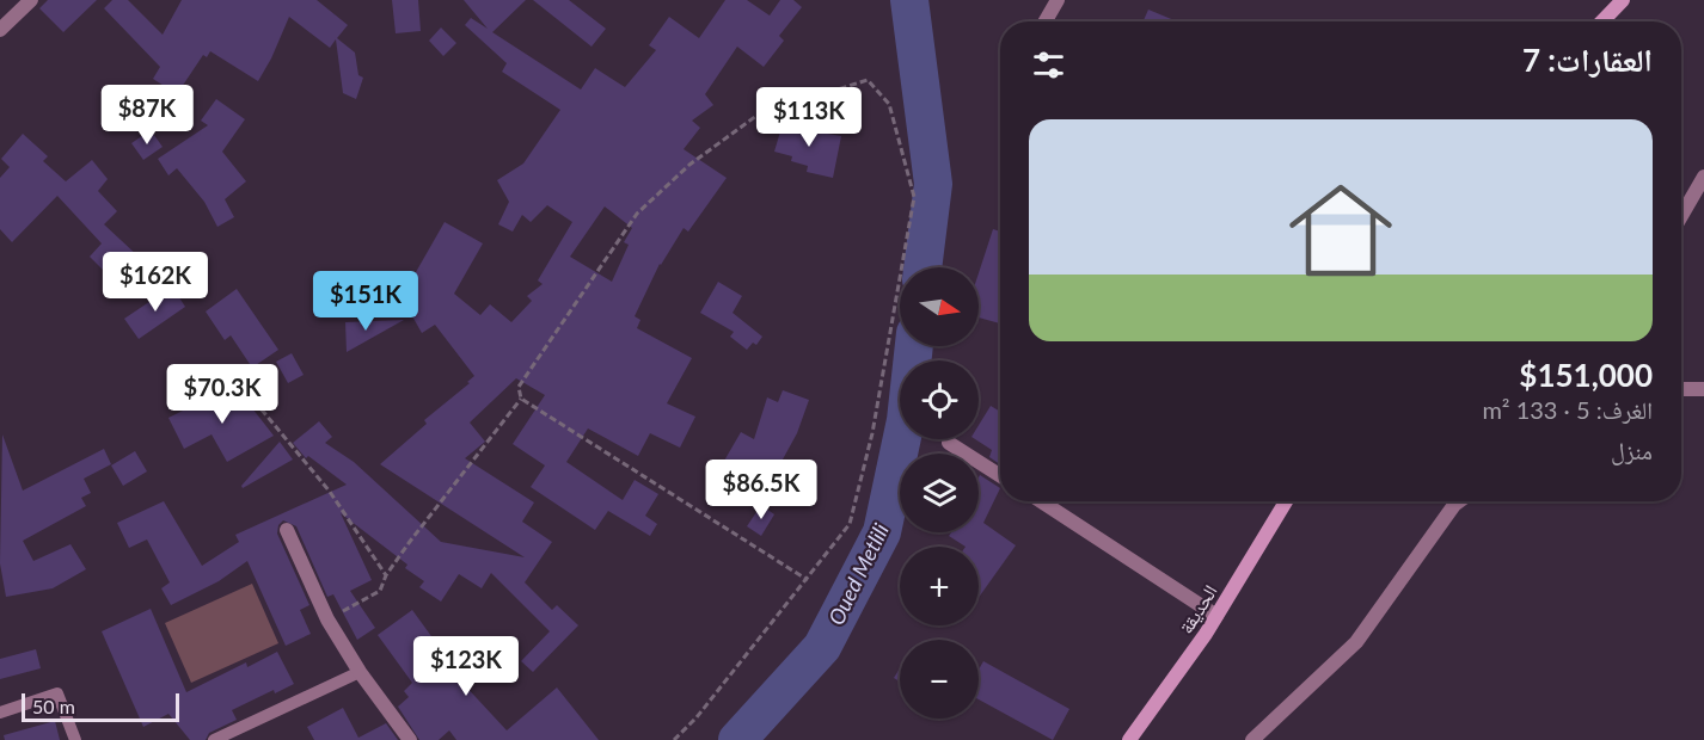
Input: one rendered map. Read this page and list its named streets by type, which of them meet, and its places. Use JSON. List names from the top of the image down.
{
  "streets": {
    "street": ["الحديقة"]
  },
  "water": ["Oued Metlili"],
  "scale_bar": "50 m",
  "north": "right",
  "page": {
    "heading": "العقارات: 7",
    "price": [
      "$87K",
      "$113K",
      "$162K",
      "$151K",
      "$70.3K",
      "$86.5K",
      "$123K"
    ],
    "list": [
      {
        "name": "$151,000",
        "note": "الغرف: 5 · 133 m² · منزل"
      }
    ],
    "map_buttons": ["+", "−"],
    "scale": "50 m"
  }
}
